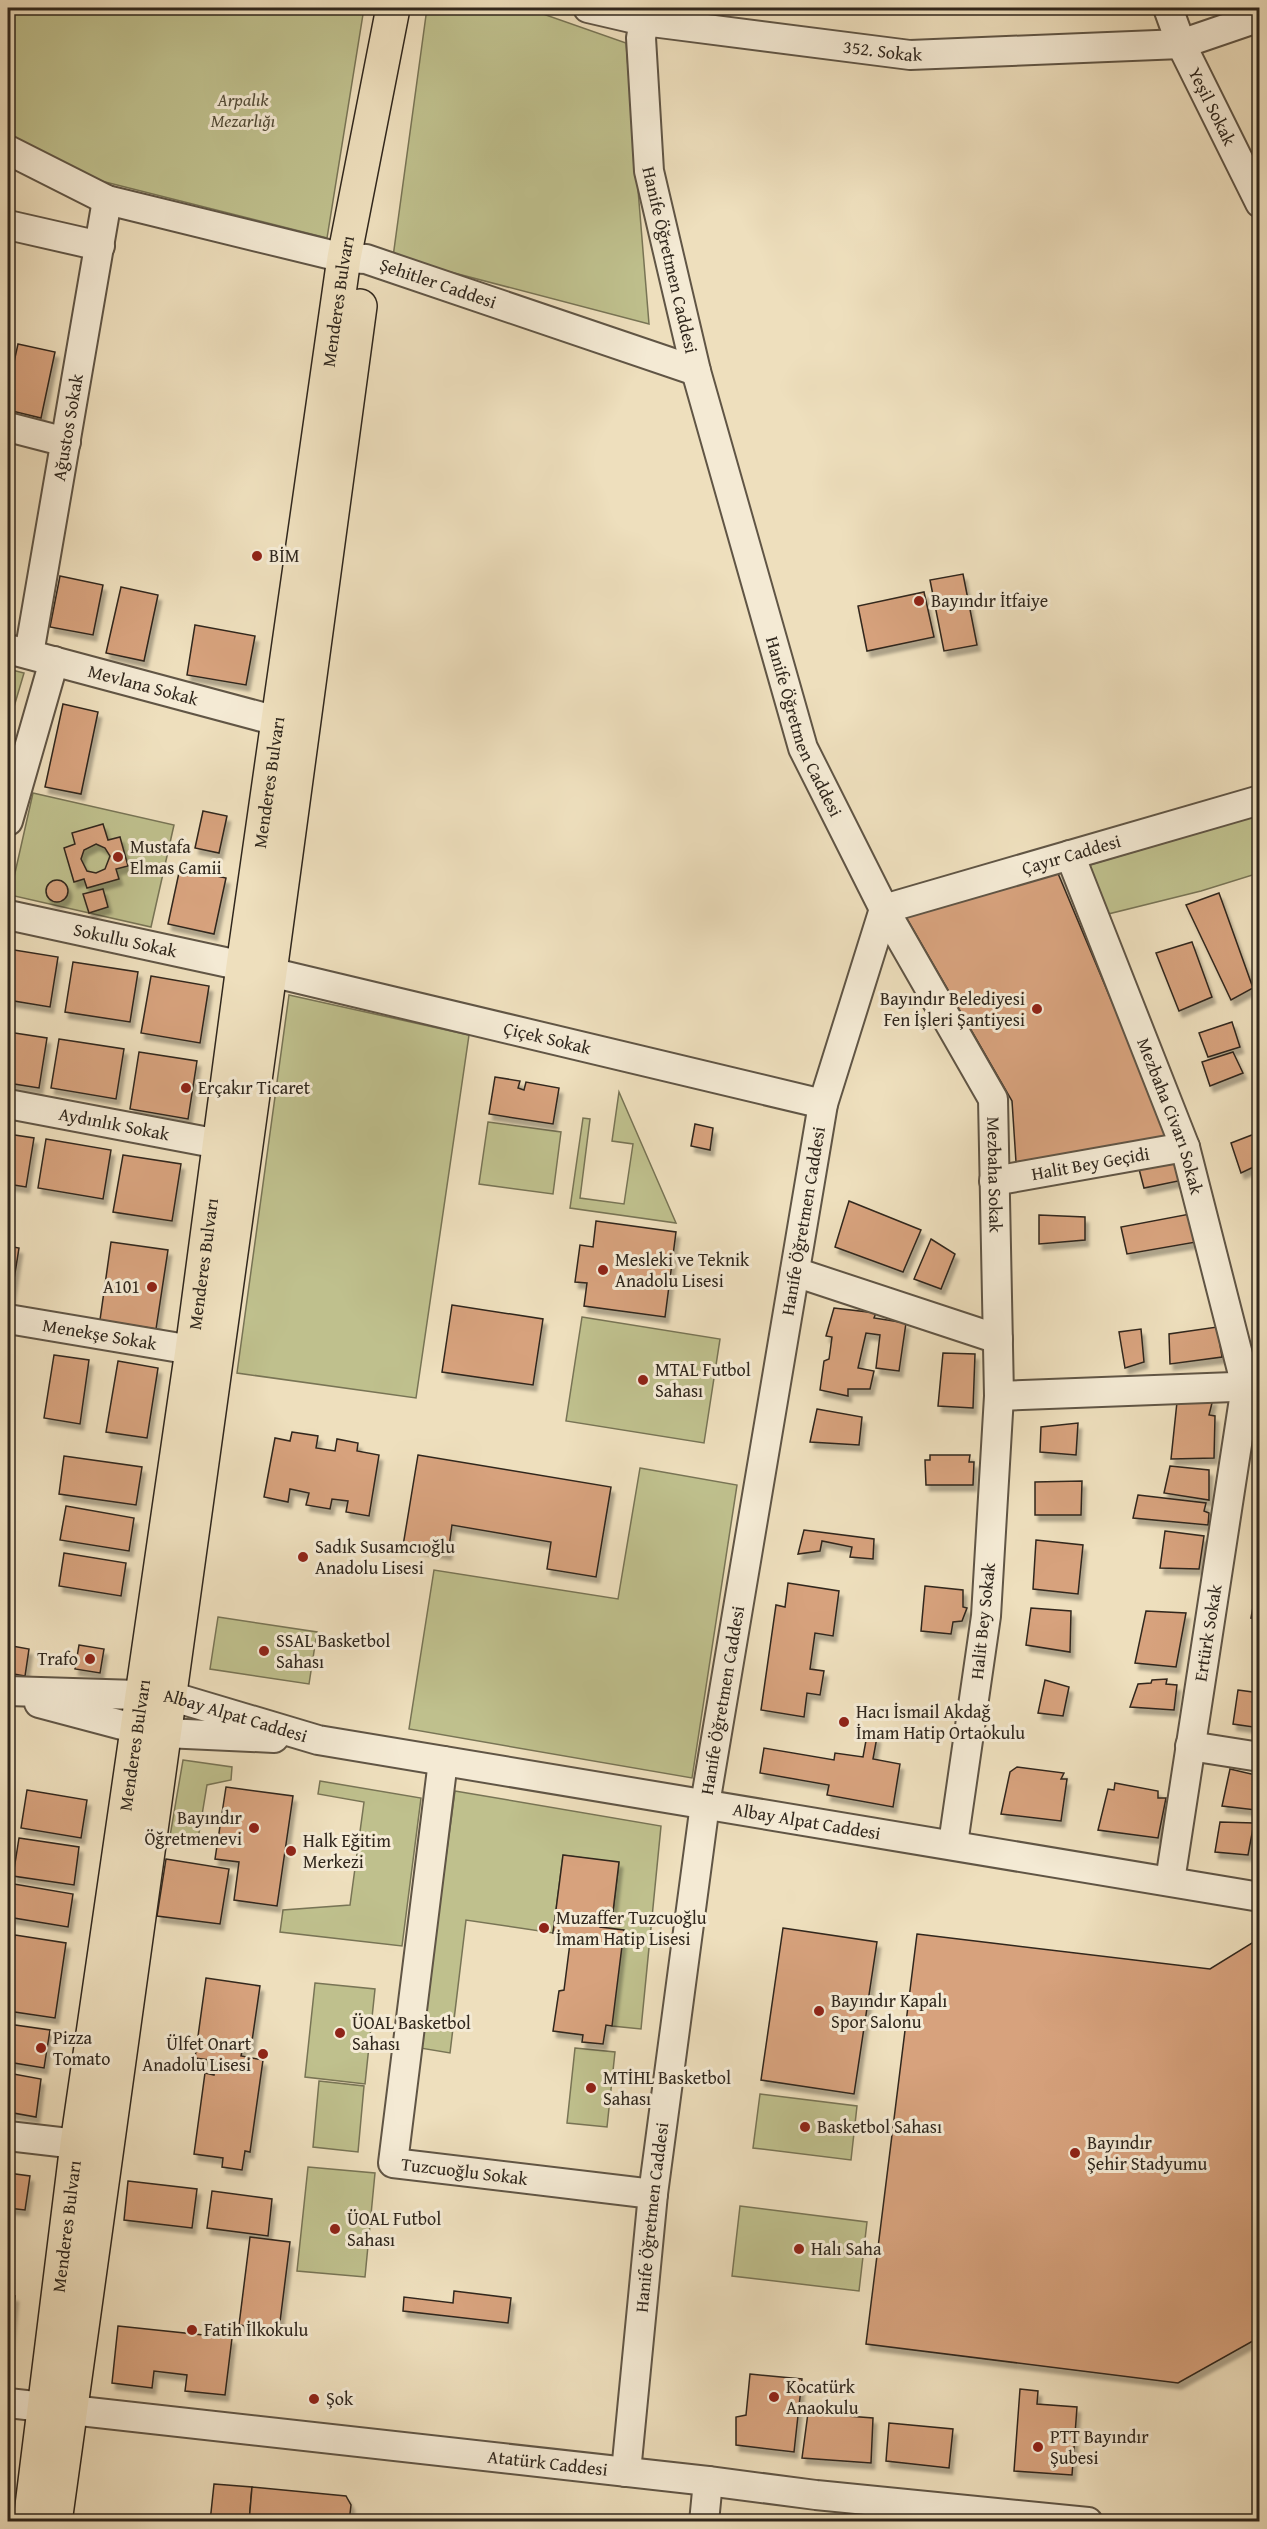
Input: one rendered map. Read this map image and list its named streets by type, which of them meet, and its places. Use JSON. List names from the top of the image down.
{
  "streets": {
    "main road": ["Menderes Bulvarı"],
    "street": [
      "352. Sokak",
      "Yeşil Sokak",
      "Hanife Öğretmen Caddesi",
      "Şehitler Caddesi",
      "Ağustos Sokak",
      "Mevlana Sokak",
      "Çayır Caddesi",
      "Sokullu Sokak",
      "Çiçek Sokak",
      "Mezbaha Civarı Sokak",
      "Aydınlık Sokak",
      "Halit Bey Geçidi",
      "Mezbaha Sokak",
      "Menekşe Sokak",
      "Halit Bey Sokak",
      "Ertürk Sokak",
      "Albay Alpat Caddesi",
      "Tuzcuoğlu Sokak",
      "Atatürk Caddesi"
    ]
  },
  "crossings": [
    ["352. Sokak", "Yeşil Sokak"],
    ["352. Sokak", "Hanife Öğretmen Caddesi"],
    ["Hanife Öğretmen Caddesi", "Şehitler Caddesi"],
    ["Hanife Öğretmen Caddesi", "Çayır Caddesi"],
    ["Hanife Öğretmen Caddesi", "Çiçek Sokak"],
    ["Hanife Öğretmen Caddesi", "Mezbaha Sokak"],
    ["Hanife Öğretmen Caddesi", "Albay Alpat Caddesi"],
    ["Hanife Öğretmen Caddesi", "Tuzcuoğlu Sokak"],
    ["Hanife Öğretmen Caddesi", "Atatürk Caddesi"],
    ["Şehitler Caddesi", "Menderes Bulvarı"],
    ["Şehitler Caddesi", "Ağustos Sokak"],
    ["Menderes Bulvarı", "Mevlana Sokak"],
    ["Menderes Bulvarı", "Sokullu Sokak"],
    ["Menderes Bulvarı", "Çiçek Sokak"],
    ["Menderes Bulvarı", "Aydınlık Sokak"],
    ["Menderes Bulvarı", "Menekşe Sokak"],
    ["Menderes Bulvarı", "Albay Alpat Caddesi"],
    ["Menderes Bulvarı", "Atatürk Caddesi"],
    ["Ağustos Sokak", "Mevlana Sokak"],
    ["Çayır Caddesi", "Mezbaha Civarı Sokak"],
    ["Çayır Caddesi", "Mezbaha Sokak"],
    ["Sokullu Sokak", "Çiçek Sokak"],
    ["Mezbaha Civarı Sokak", "Halit Bey Geçidi"],
    ["Mezbaha Civarı Sokak", "Ertürk Sokak"],
    ["Halit Bey Geçidi", "Mezbaha Sokak"],
    ["Mezbaha Sokak", "Halit Bey Sokak"],
    ["Halit Bey Sokak", "Albay Alpat Caddesi"],
    ["Ertürk Sokak", "Albay Alpat Caddesi"],
    ["Albay Alpat Caddesi", "Tuzcuoğlu Sokak"]
  ],
  "parks": ["Arpalık Mezarlığı"],
  "places": [
    "BİM",
    "Bayındır İtfaiye",
    "Mustafa Elmas Camii",
    "Bayındır Belediyesi Fen İşleri Şantiyesi",
    "Erçakır Ticaret",
    "Mesleki ve Teknik Anadolu Lisesi",
    "A101",
    "MTAL Futbol Sahası",
    "Sadık Susamcıoğlu Anadolu Lisesi",
    "SSAL Basketbol Sahası",
    "Trafo",
    "Hacı İsmail Akdağ İmam Hatip Ortaokulu",
    "Bayındır Öğretmenevi",
    "Halk Eğitim Merkezi",
    "Muzaffer Tuzcuoğlu İmam Hatip Lisesi",
    "Bayındır Kapalı Spor Salonu",
    "ÜOAL Basketbol Sahası",
    "Pizza Tomato",
    "Ülfet Onart Anadolu Lisesi",
    "MTİHL Basketbol Sahası",
    "Basketbol Sahası",
    "Bayındır Şehir Stadyumu",
    "ÜOAL Futbol Sahası",
    "Halı Saha",
    "Fatih İlkokulu",
    "Kocatürk Anaokulu",
    "Şok",
    "PTT Bayındır Şubesi"
  ]
}
